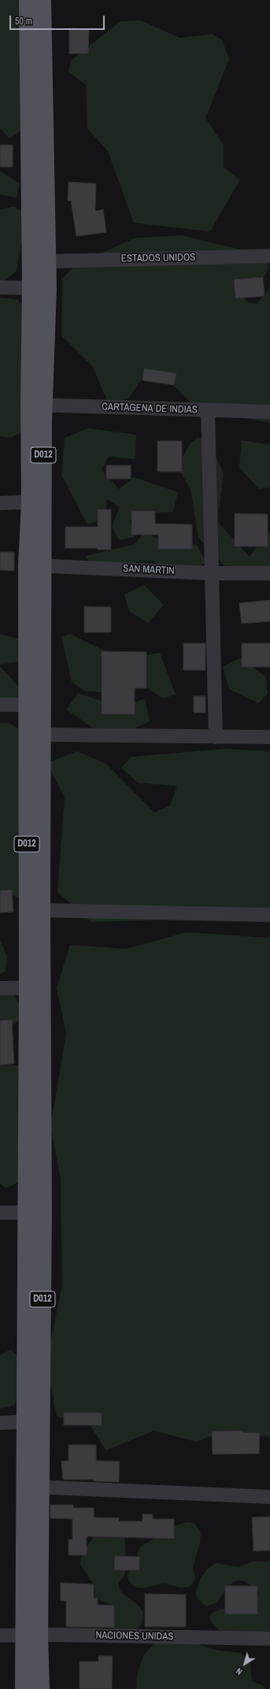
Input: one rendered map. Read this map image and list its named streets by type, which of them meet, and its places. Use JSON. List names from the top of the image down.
{
  "streets": {
    "main road": ["D012"],
    "street": [
      "ESTADOS UNIDOS",
      "CARTAGENA DE INDIAS",
      "SAN MARTIN",
      "NACIONES UNIDAS"
    ]
  },
  "crossings": [
    ["ESTADOS UNIDOS", "D012"],
    ["CARTAGENA DE INDIAS", "D012"],
    ["D012", "SAN MARTIN"],
    ["D012", "NACIONES UNIDAS"]
  ],
  "scale_bar": "50 m",
  "north": "bottom left"
}
